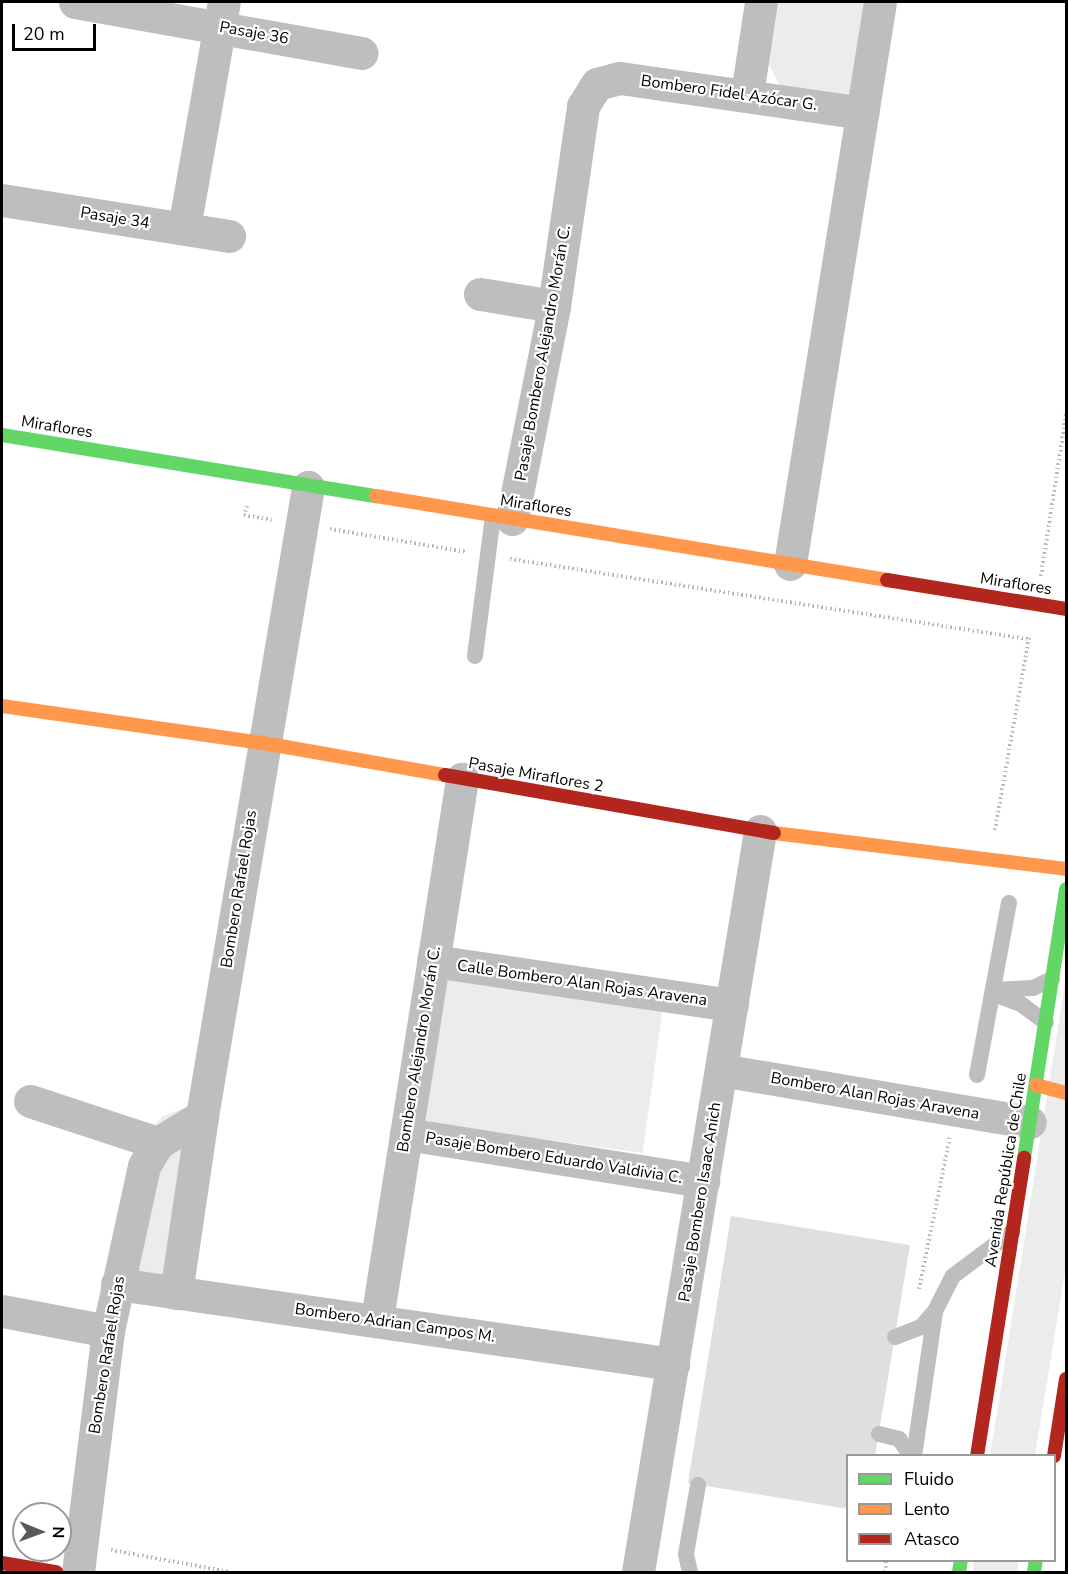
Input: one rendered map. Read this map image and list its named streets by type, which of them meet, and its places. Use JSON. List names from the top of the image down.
{
  "streets": {
    "street": [
      "Pasaje 36",
      "Bombero Fidel Azócar G.",
      "Pasaje 34",
      "Pasaje Bombero Alejandro Morán C.",
      "Miraflores",
      "Pasaje Miraflores 2",
      "Bombero Rafael Rojas",
      "Calle Bombero Alan Rojas Aravena",
      "Bombero Alejandro Morán C.",
      "Bombero Alan Rojas Aravena",
      "Pasaje Bombero Eduardo Valdivia C.",
      "Avenida República de Chile",
      "Pasaje Bombero Isaac Anich",
      "Bombero Adrian Campos M."
    ]
  },
  "crossings": [
    ["Bombero Fidel Azócar G.", "Pasaje Bombero Alejandro Morán C."],
    ["Pasaje Bombero Alejandro Morán C.", "Miraflores"],
    ["Miraflores", "Bombero Rafael Rojas"],
    ["Pasaje Miraflores 2", "Bombero Rafael Rojas"],
    ["Pasaje Miraflores 2", "Bombero Alejandro Morán C."],
    ["Pasaje Miraflores 2", "Pasaje Bombero Isaac Anich"],
    ["Bombero Rafael Rojas", "Bombero Adrian Campos M."],
    ["Calle Bombero Alan Rojas Aravena", "Bombero Alejandro Morán C."],
    ["Calle Bombero Alan Rojas Aravena", "Pasaje Bombero Isaac Anich"],
    ["Bombero Alejandro Morán C.", "Pasaje Bombero Eduardo Valdivia C."],
    ["Bombero Alejandro Morán C.", "Bombero Adrian Campos M."],
    ["Bombero Alan Rojas Aravena", "Avenida República de Chile"],
    ["Bombero Alan Rojas Aravena", "Pasaje Bombero Isaac Anich"],
    ["Pasaje Bombero Eduardo Valdivia C.", "Pasaje Bombero Isaac Anich"],
    ["Pasaje Bombero Isaac Anich", "Bombero Adrian Campos M."]
  ],
  "legend": ["Fluido", "Lento", "Atasco"],
  "scale_bar": "20 m",
  "north": "right"
}
